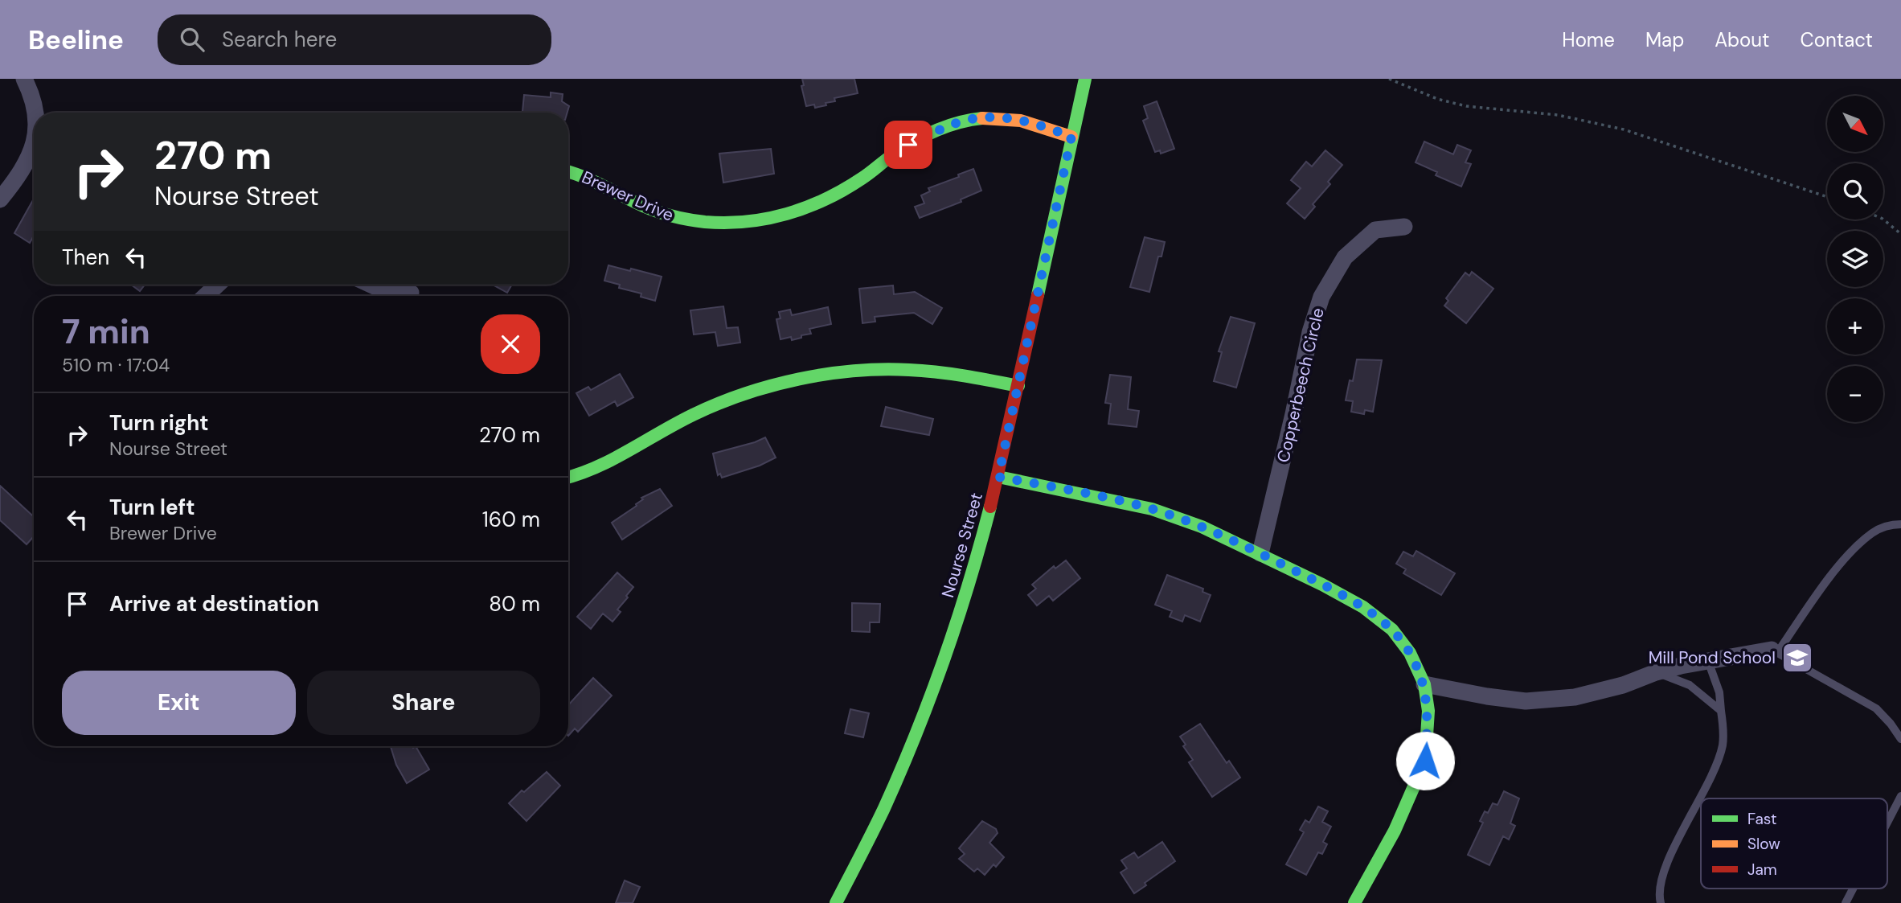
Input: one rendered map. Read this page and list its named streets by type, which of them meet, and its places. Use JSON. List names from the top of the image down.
{
  "streets": {
    "street": ["Brewer Drive", "Copperbeech Circle", "Nourse Street"]
  },
  "crossings": [
    ["Brewer Drive", "Nourse Street"]
  ],
  "places": {
    "school or university": ["Mill Pond School"]
  },
  "legend": ["Fast", "Slow", "Jam"],
  "north": "bottom right",
  "page": {
    "header": "Beeline",
    "search": "Search here",
    "nav": [
      "Home",
      "Map",
      "About",
      "Contact"
    ],
    "map_buttons": ["+", "−"],
    "turn": ["270 m", "Nourse Street"],
    "then": "Then",
    "heading": ["7 min", "510 m · 17:04"],
    "list": [
      {
        "name": "Turn right",
        "note": "Nourse Street",
        "value": "270 m"
      },
      {
        "name": "Turn left",
        "note": "Brewer Drive",
        "value": "160 m"
      },
      {
        "name": "Arrive at destination",
        "value": "80 m"
      }
    ],
    "buttons": ["Exit", "Share"]
  }
}
